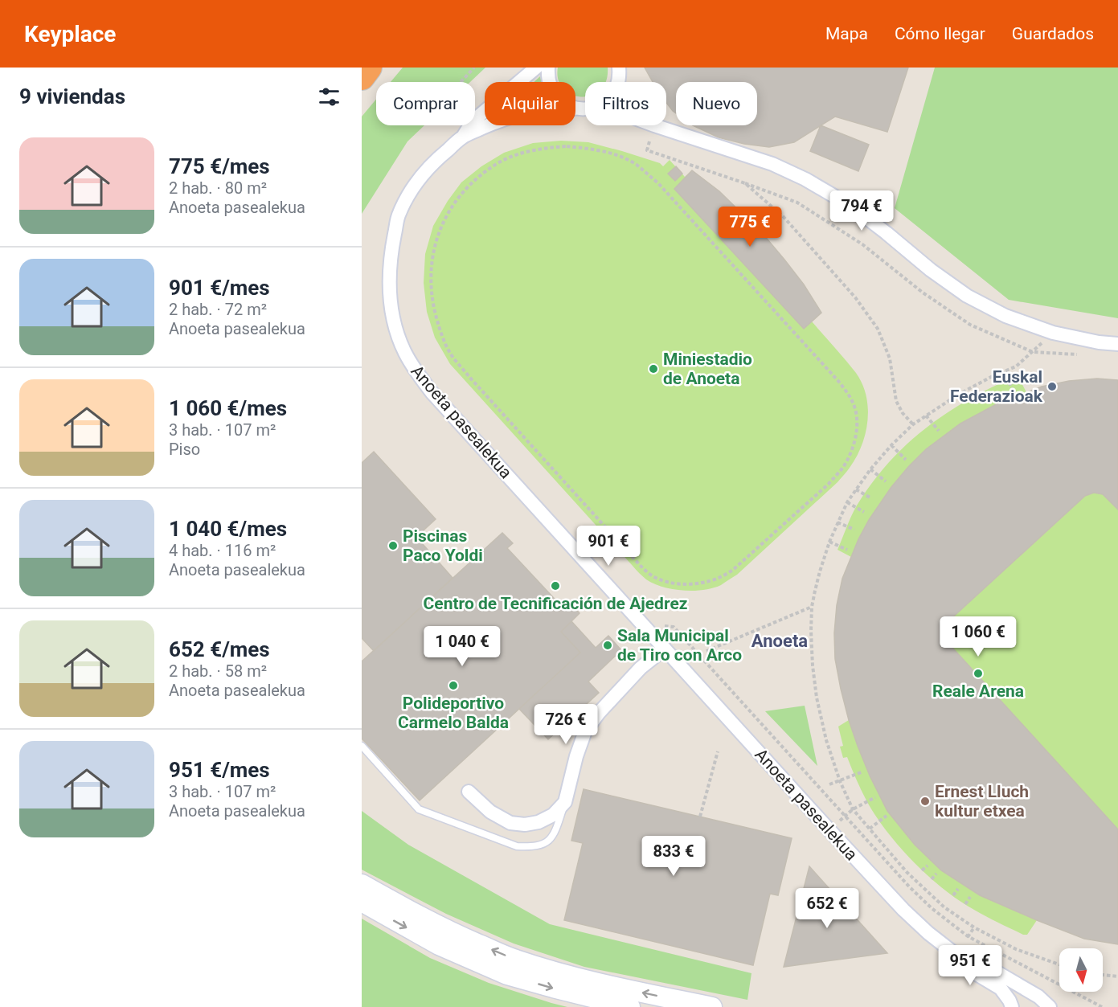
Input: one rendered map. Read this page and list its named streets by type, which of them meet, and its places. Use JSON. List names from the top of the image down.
{
  "streets": {
    "street": ["Anoeta pasealekua"]
  },
  "districts": ["Anoeta"],
  "places": [
    "Miniestadio de Anoeta",
    "Euskal Federazioak",
    "Piscinas Paco Yoldi",
    "Centro de Tecnificación de Ajedrez",
    "Sala Municipal de Tiro con Arco",
    "Reale Arena",
    "Polideportivo Carmelo Balda",
    "Ernest Lluch kultur etxea"
  ],
  "north": "bottom",
  "page": {
    "header": "Keyplace",
    "nav": ["Mapa", "Cómo llegar", "Guardados"],
    "heading": "9 viviendas",
    "chip": [
      "Comprar",
      "Alquilar",
      "Filtros",
      "Nuevo"
    ],
    "list": [
      {
        "name": "775 €/mes",
        "note": "2 hab. · 80 m² · Anoeta pasealekua"
      },
      {
        "name": "901 €/mes",
        "note": "2 hab. · 72 m² · Anoeta pasealekua"
      },
      {
        "name": "1 060 €/mes",
        "note": "3 hab. · 107 m² · Piso"
      },
      {
        "name": "1 040 €/mes",
        "note": "4 hab. · 116 m² · Anoeta pasealekua"
      },
      {
        "name": "652 €/mes",
        "note": "2 hab. · 58 m² · Anoeta pasealekua"
      },
      {
        "name": "951 €/mes",
        "note": "3 hab. · 107 m² · Anoeta pasealekua"
      }
    ],
    "price": [
      "794 €",
      "775 €",
      "901 €",
      "1 060 €",
      "1 040 €",
      "726 €",
      "833 €",
      "652 €",
      "951 €"
    ]
  }
}
